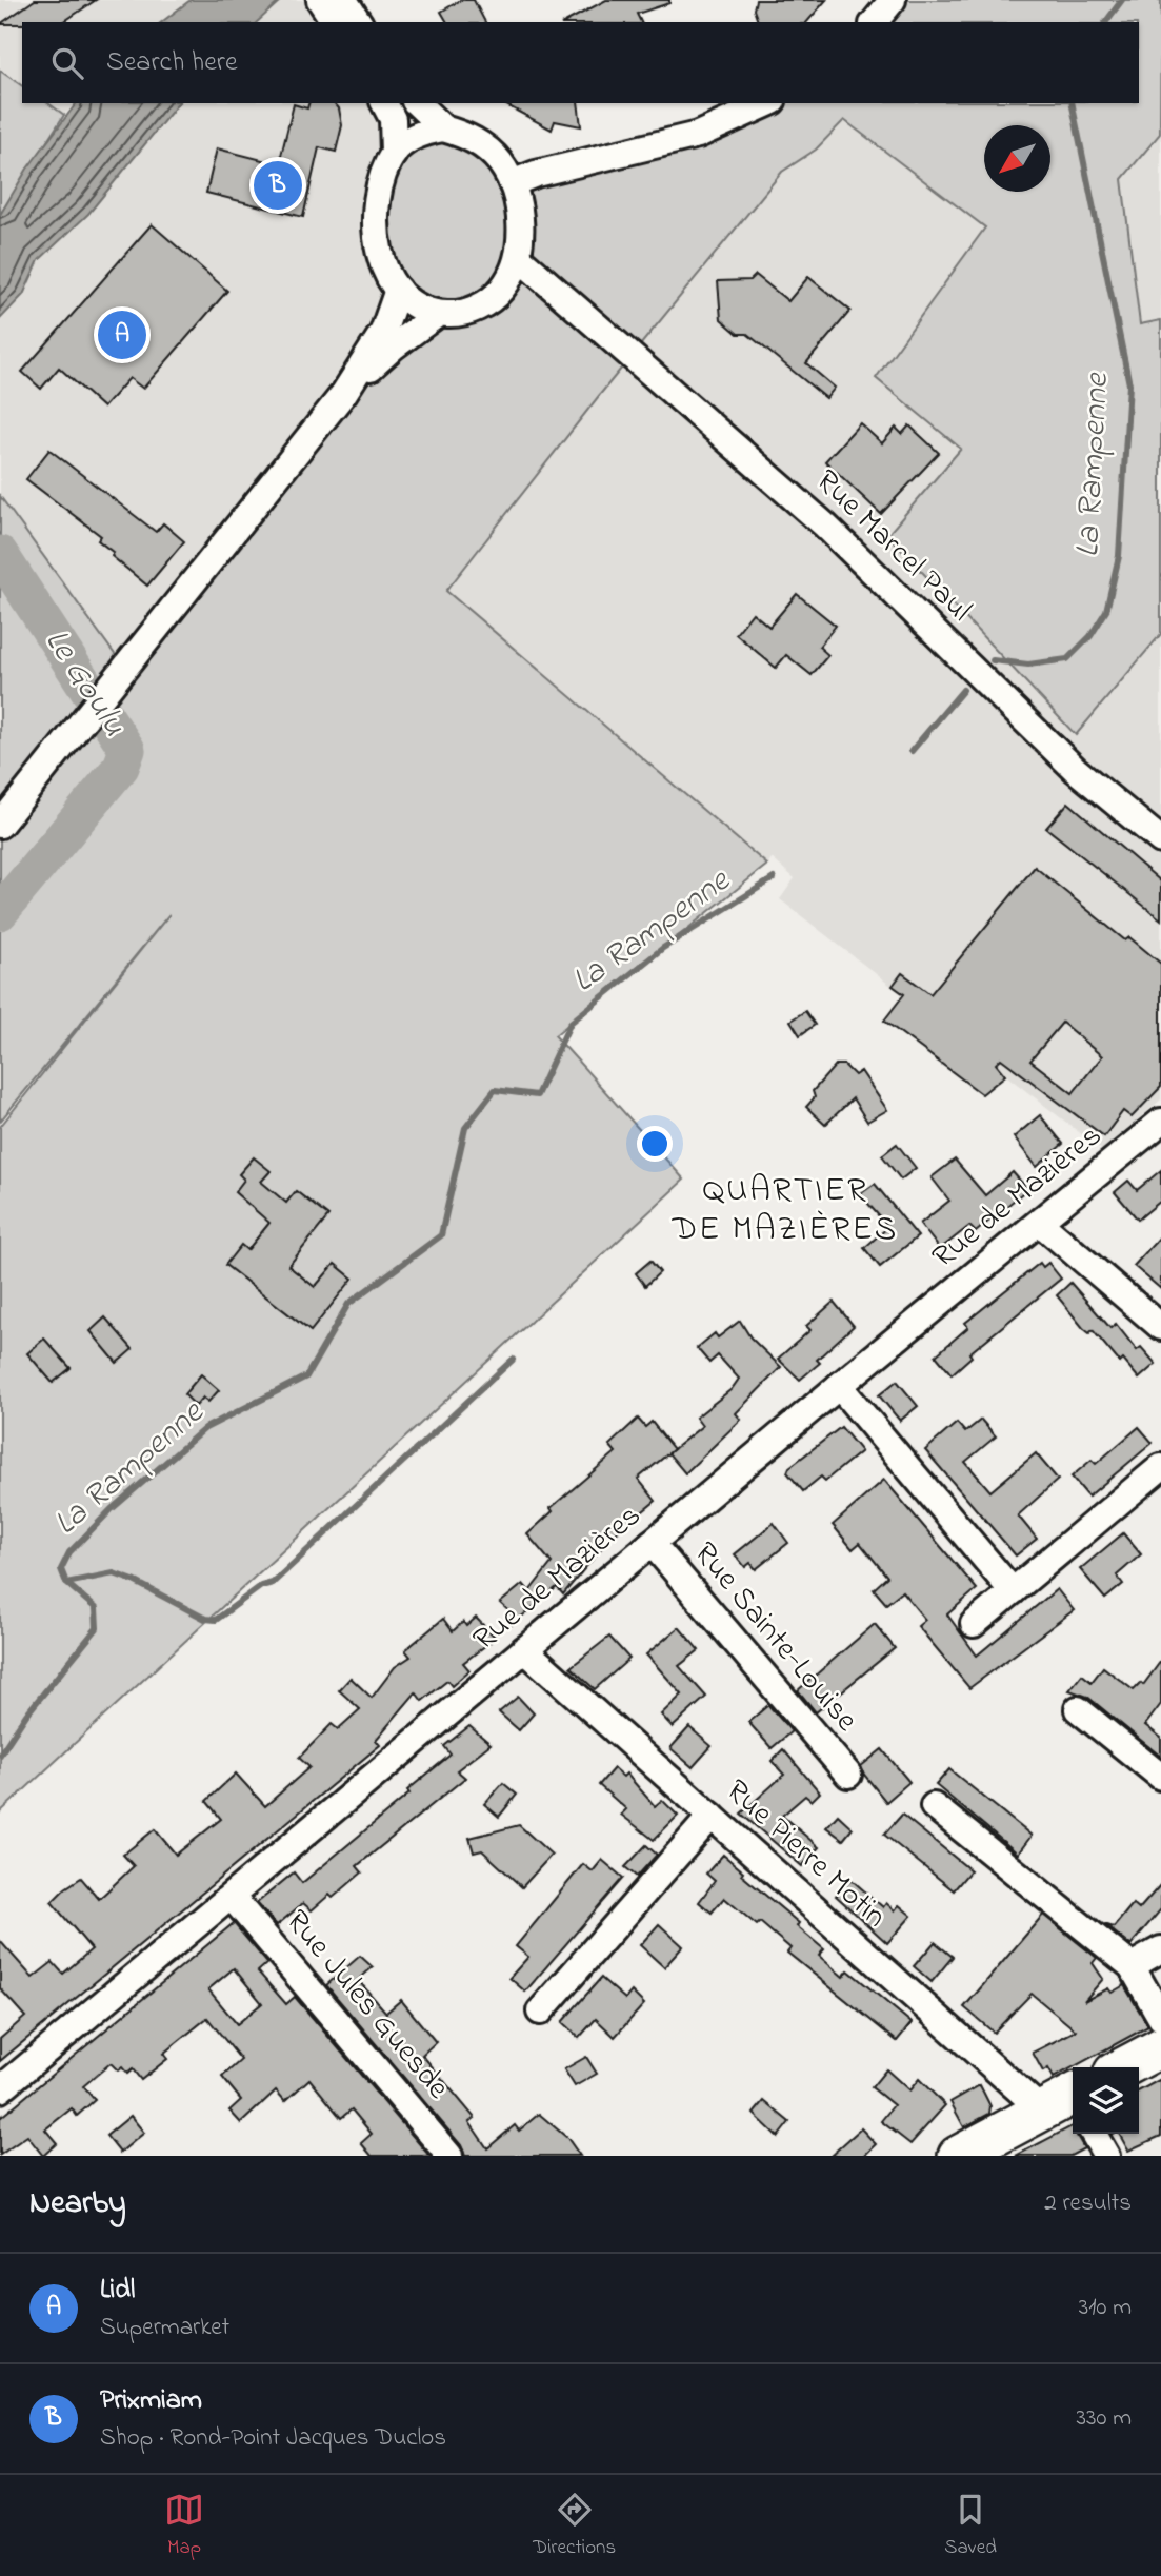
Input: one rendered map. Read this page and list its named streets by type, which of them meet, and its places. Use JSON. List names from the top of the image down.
{
  "streets": {
    "street": [
      "Rue Marcel Paul",
      "Rue de Mazières",
      "Rue Sainte-Louise",
      "Rue Pierre Motin",
      "Rue Jules Guesde"
    ]
  },
  "crossings": [
    ["Rue de Mazières", "Rue Sainte-Louise"],
    ["Rue de Mazières", "Rue Pierre Motin"],
    ["Rue de Mazières", "Rue Jules Guesde"]
  ],
  "districts": ["QUARTIER DE MAZIÈRES"],
  "water": ["La Rampenne", "Le Goulu"],
  "north": "bottom left",
  "page": {
    "search": "Search here",
    "pins": ["B", "A"],
    "heading": ["Nearby", "2 results"],
    "list": [
      {
        "mark": "A",
        "name": "Lidl",
        "note": "Supermarket",
        "value": "310 m"
      },
      {
        "mark": "B",
        "name": "Prixmiam",
        "note": "Shop · Rond-Point Jacques Duclos",
        "value": "330 m"
      }
    ],
    "nav": ["Map", "Directions", "Saved"]
  }
}
